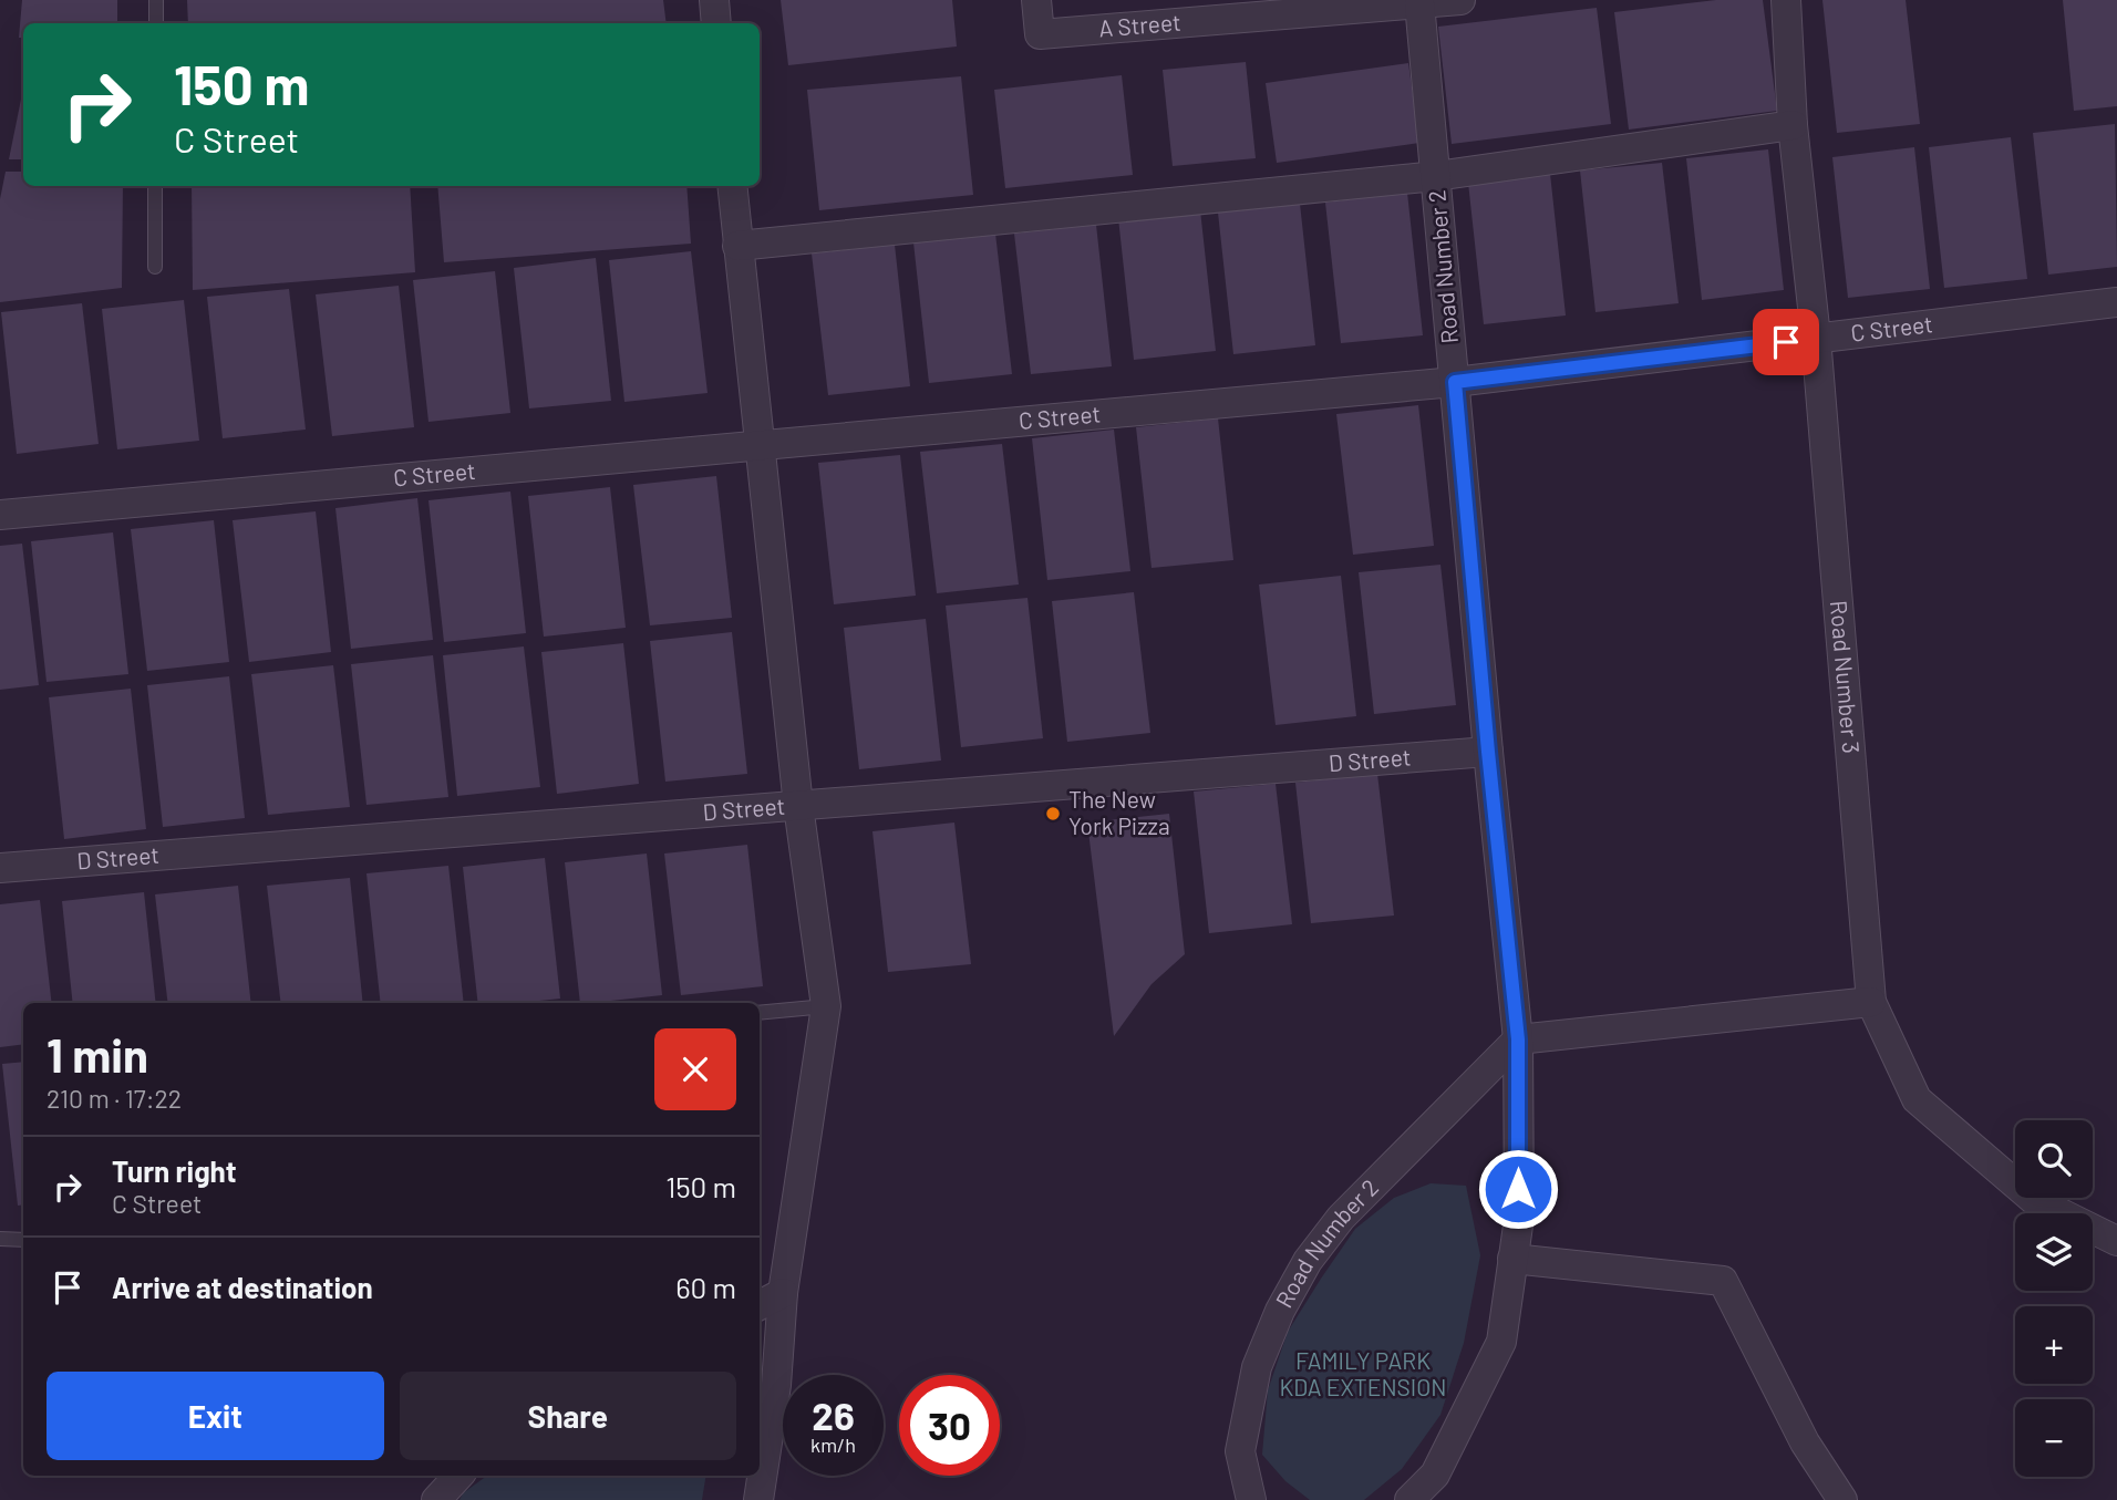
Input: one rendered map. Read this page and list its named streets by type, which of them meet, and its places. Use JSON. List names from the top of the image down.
{
  "streets": {
    "street": [
      "A Street",
      "Road Number 2",
      "C Street",
      "Road Number 3",
      "D Street"
    ]
  },
  "crossings": [
    ["A Street", "Road Number 2"],
    ["Road Number 2", "C Street"],
    ["Road Number 2", "D Street"],
    ["C Street", "Road Number 3"]
  ],
  "parks": ["FAMILY PARK KDA EXTENSION"],
  "places": ["The New York Pizza"],
  "page": {
    "turn": ["150 m", "C Street"],
    "heading": ["1 min", "210 m · 17:22"],
    "map_buttons": ["+", "−"],
    "list": [
      {
        "name": "Turn right",
        "note": "C Street",
        "value": "150 m"
      },
      {
        "name": "Arrive at destination",
        "value": "60 m"
      }
    ],
    "buttons": ["Exit", "Share"],
    "speed": "26 km/h",
    "limit": "30"
  }
}
